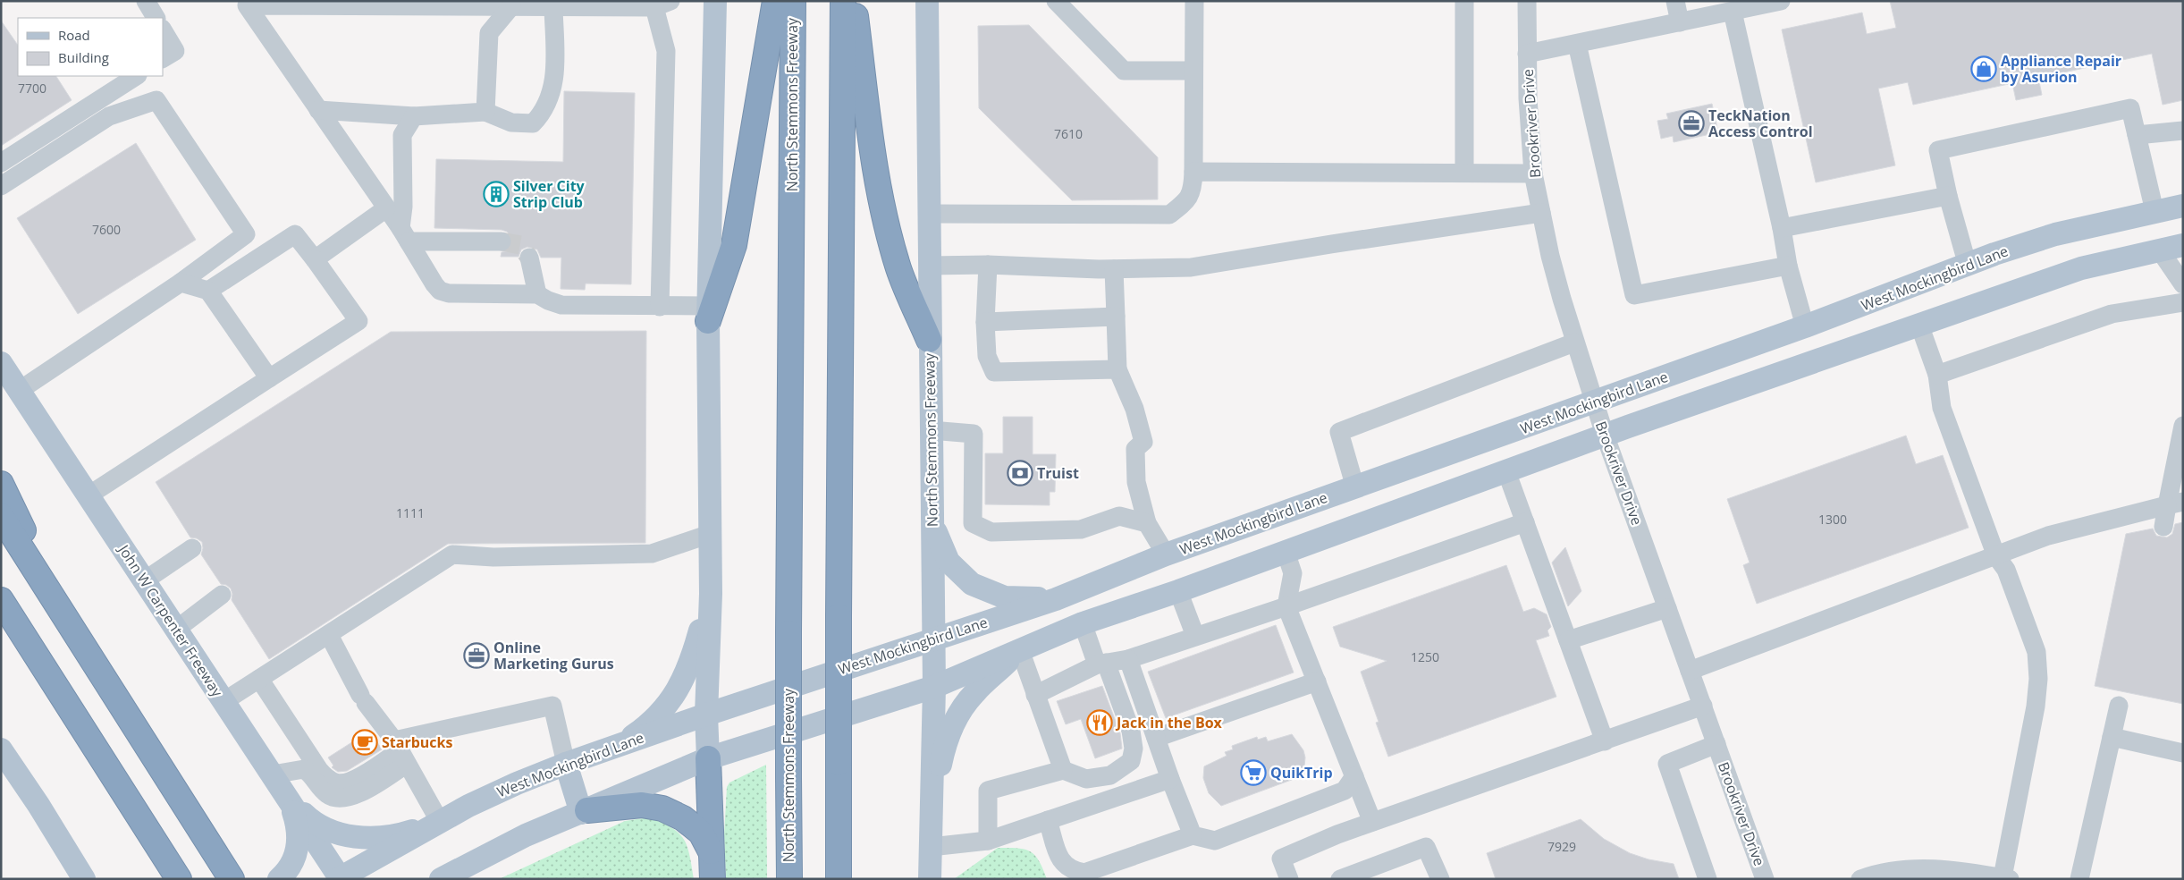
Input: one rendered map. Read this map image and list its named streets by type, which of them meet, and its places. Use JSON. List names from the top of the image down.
{
  "streets": {
    "highway": ["North Stemmons Freeway"],
    "main road": ["West Mockingbird Lane", "John W Carpenter Freeway"],
    "street": ["Brookriver Drive"]
  },
  "crossings": [
    ["North Stemmons Freeway", "West Mockingbird Lane"],
    ["Brookriver Drive", "West Mockingbird Lane"],
    ["West Mockingbird Lane", "John W Carpenter Freeway"]
  ],
  "places": {
    "shop": ["Appliance Repair by Asurion"],
    "office": ["TeckNation Access Control", "Online Marketing Gurus"],
    "building": ["Silver City Strip Club"],
    "bank": ["Truist"],
    "restaurant": ["Jack in the Box"],
    "cafe": ["Starbucks"],
    "supermarket": ["QuikTrip"]
  },
  "house_numbers": [
    "7700",
    "7610",
    "7600",
    "1111",
    "1300",
    "1250",
    "7929"
  ],
  "legend": ["Road", "Building"]
}
